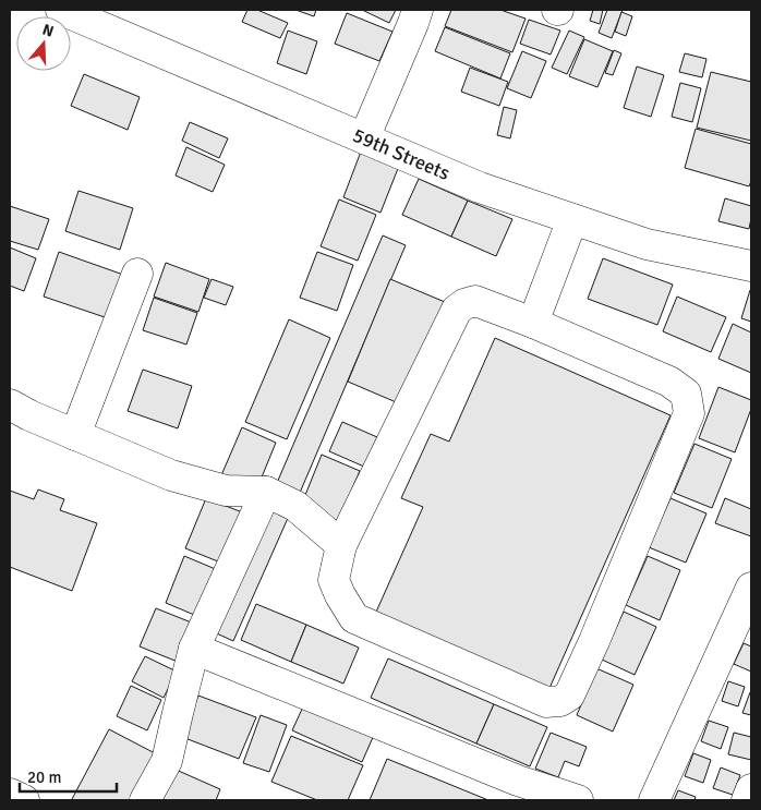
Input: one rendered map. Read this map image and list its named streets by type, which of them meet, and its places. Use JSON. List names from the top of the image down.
{
  "streets": {
    "street": ["59th Streets"]
  },
  "scale_bar": "20 m",
  "north": "top"
}
